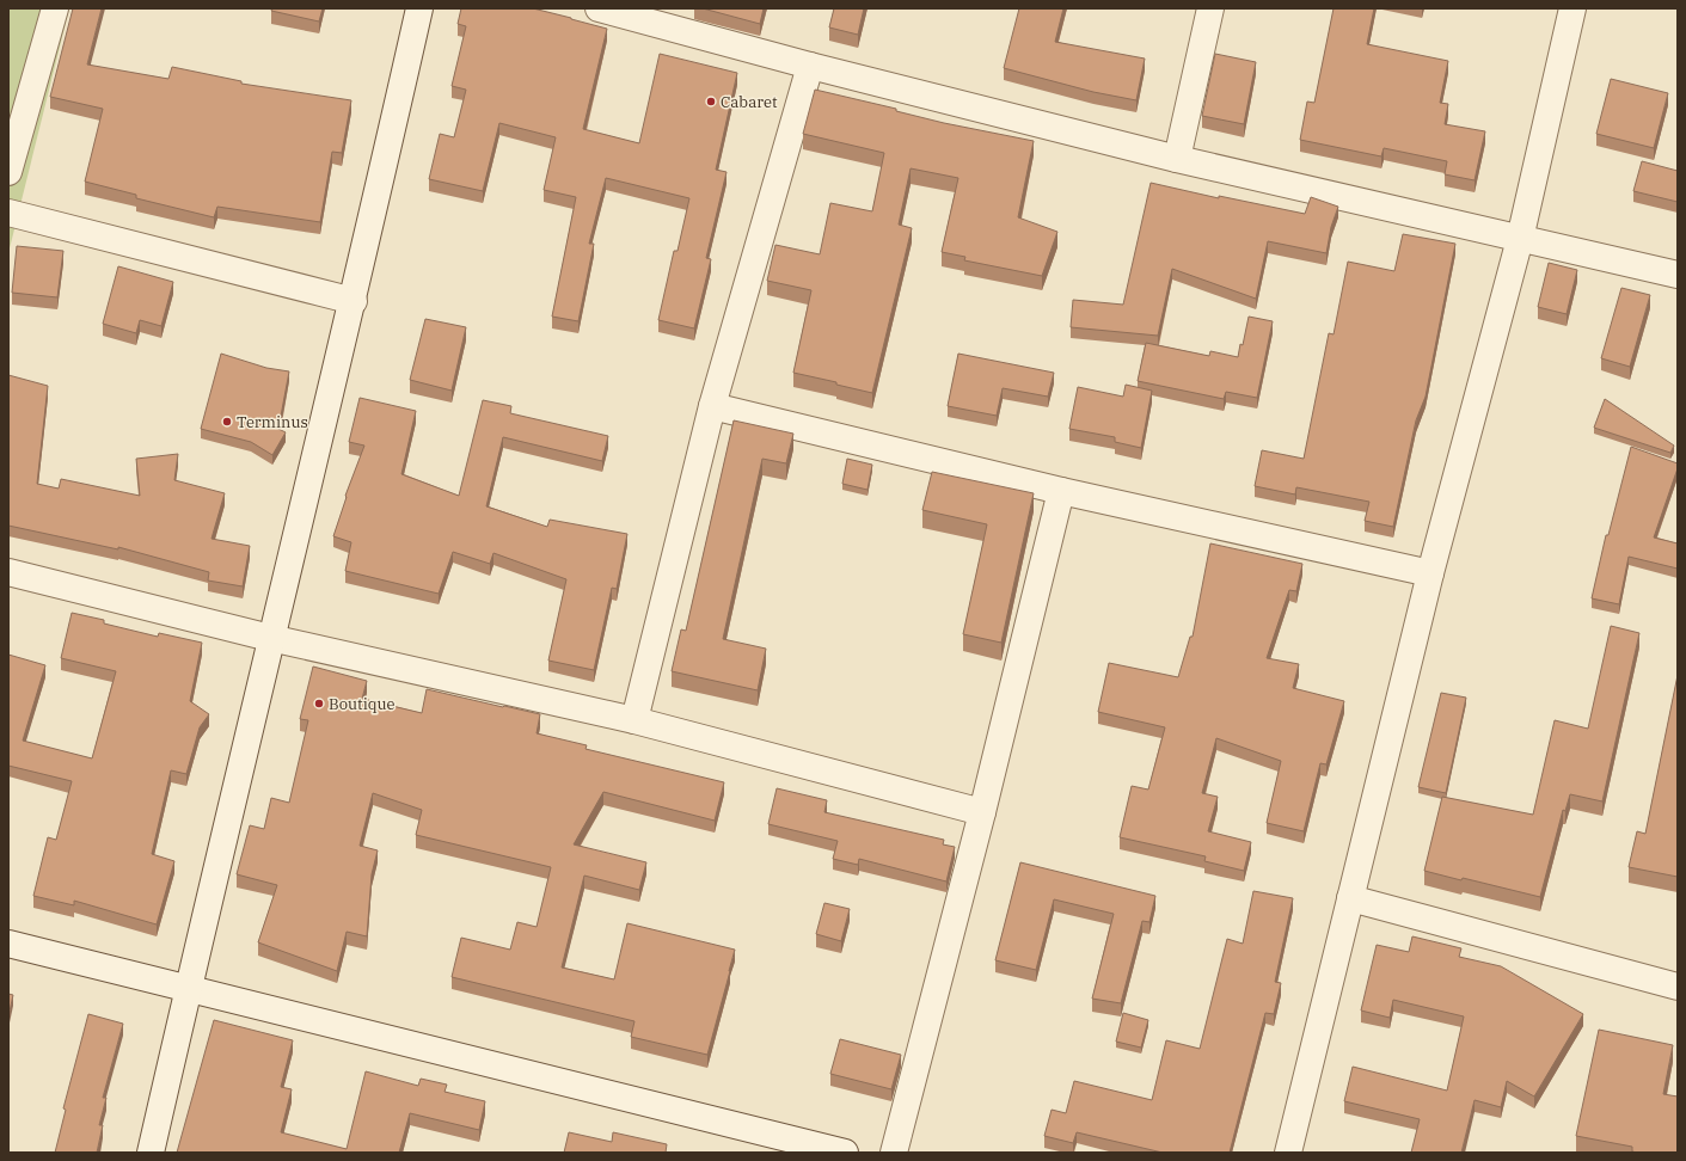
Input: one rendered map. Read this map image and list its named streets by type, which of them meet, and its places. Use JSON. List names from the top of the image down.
{
  "places": ["Cabaret", "Terminus", "Boutique"]
}
